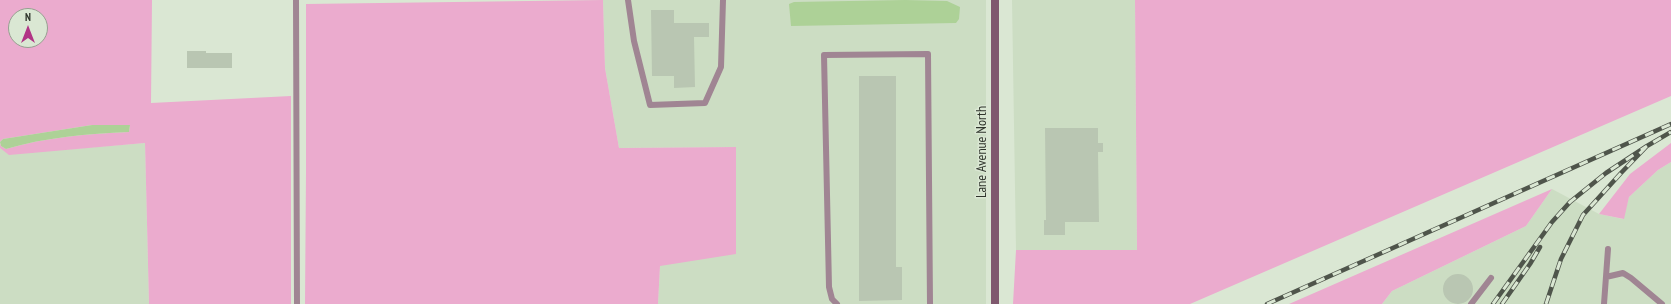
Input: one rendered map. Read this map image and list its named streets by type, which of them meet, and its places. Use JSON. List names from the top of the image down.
{
  "streets": {
    "main road": ["Lane Avenue North"]
  },
  "north": "top"
}
